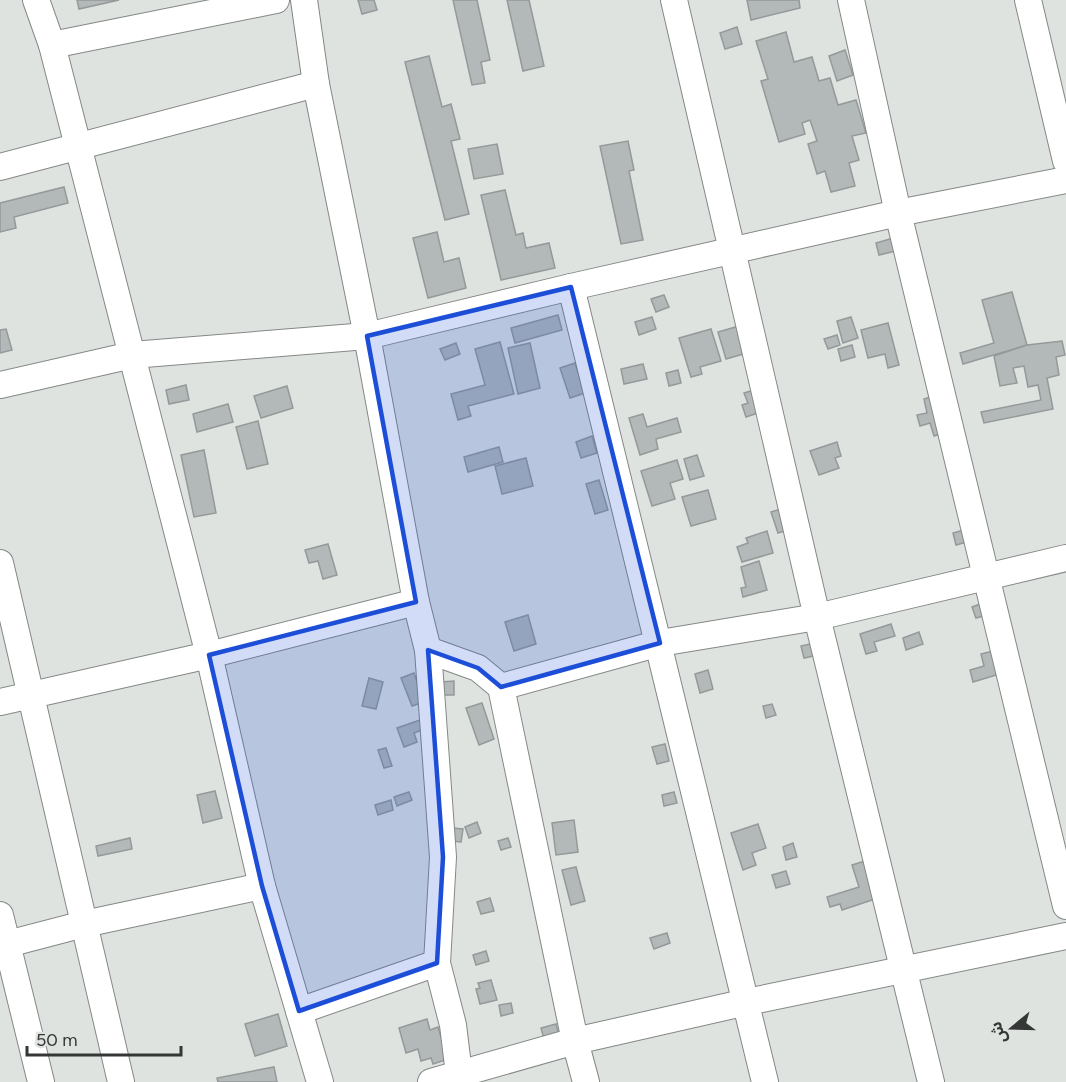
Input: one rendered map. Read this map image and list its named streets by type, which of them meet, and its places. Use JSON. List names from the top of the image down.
{
  "scale_bar": "50 m",
  "north": "left"
}
